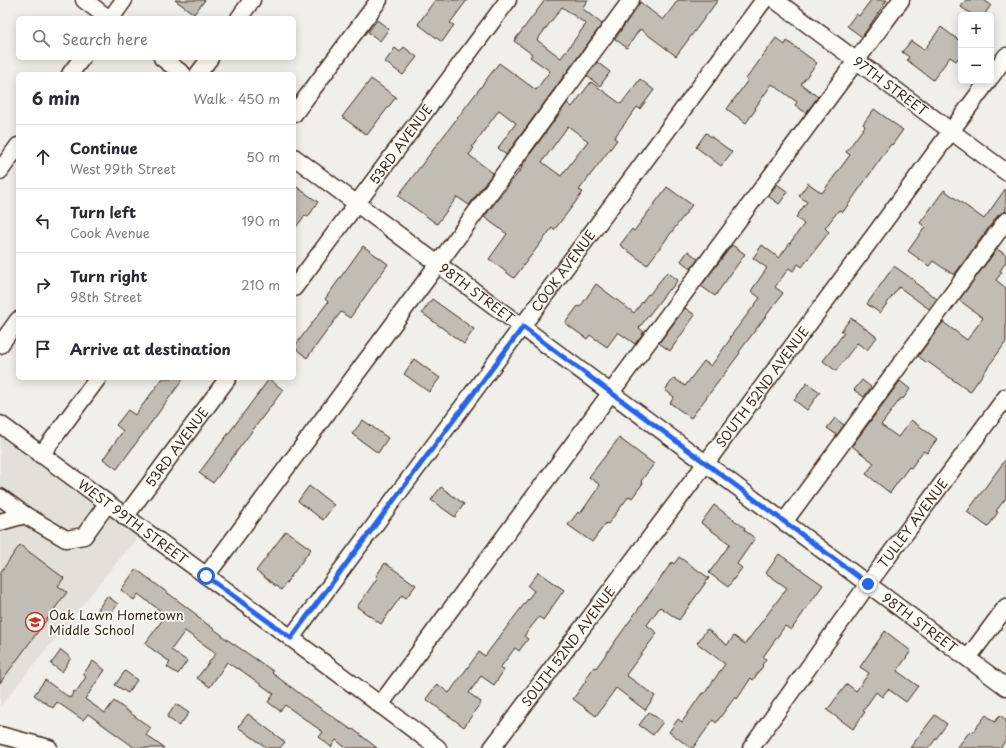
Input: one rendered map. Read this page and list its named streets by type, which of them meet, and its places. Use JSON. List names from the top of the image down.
{
  "streets": {
    "street": [
      "97TH STREET",
      "53RD AVENUE",
      "COOK AVENUE",
      "98TH STREET",
      "SOUTH 52ND AVENUE",
      "WEST 99TH STREET",
      "TULLEY AVENUE"
    ]
  },
  "crossings": [
    ["97TH STREET", "SOUTH 52ND AVENUE"],
    ["53RD AVENUE", "98TH STREET"],
    ["53RD AVENUE", "WEST 99TH STREET"],
    ["COOK AVENUE", "98TH STREET"],
    ["COOK AVENUE", "WEST 99TH STREET"],
    ["98TH STREET", "SOUTH 52ND AVENUE"],
    ["98TH STREET", "TULLEY AVENUE"]
  ],
  "places": {
    "school or university": ["Oak Lawn Hometown Middle School"]
  },
  "page": {
    "map_buttons": ["+", "−"],
    "search": "Search here",
    "heading": ["6 min", "Walk · 450 m"],
    "list": [
      ["Continue", "West 99th Street", "50 m"],
      ["Turn left", "Cook Avenue", "190 m"],
      ["Turn right", "98th Street", "210 m"],
      "Arrive at destination"
    ]
  }
}
